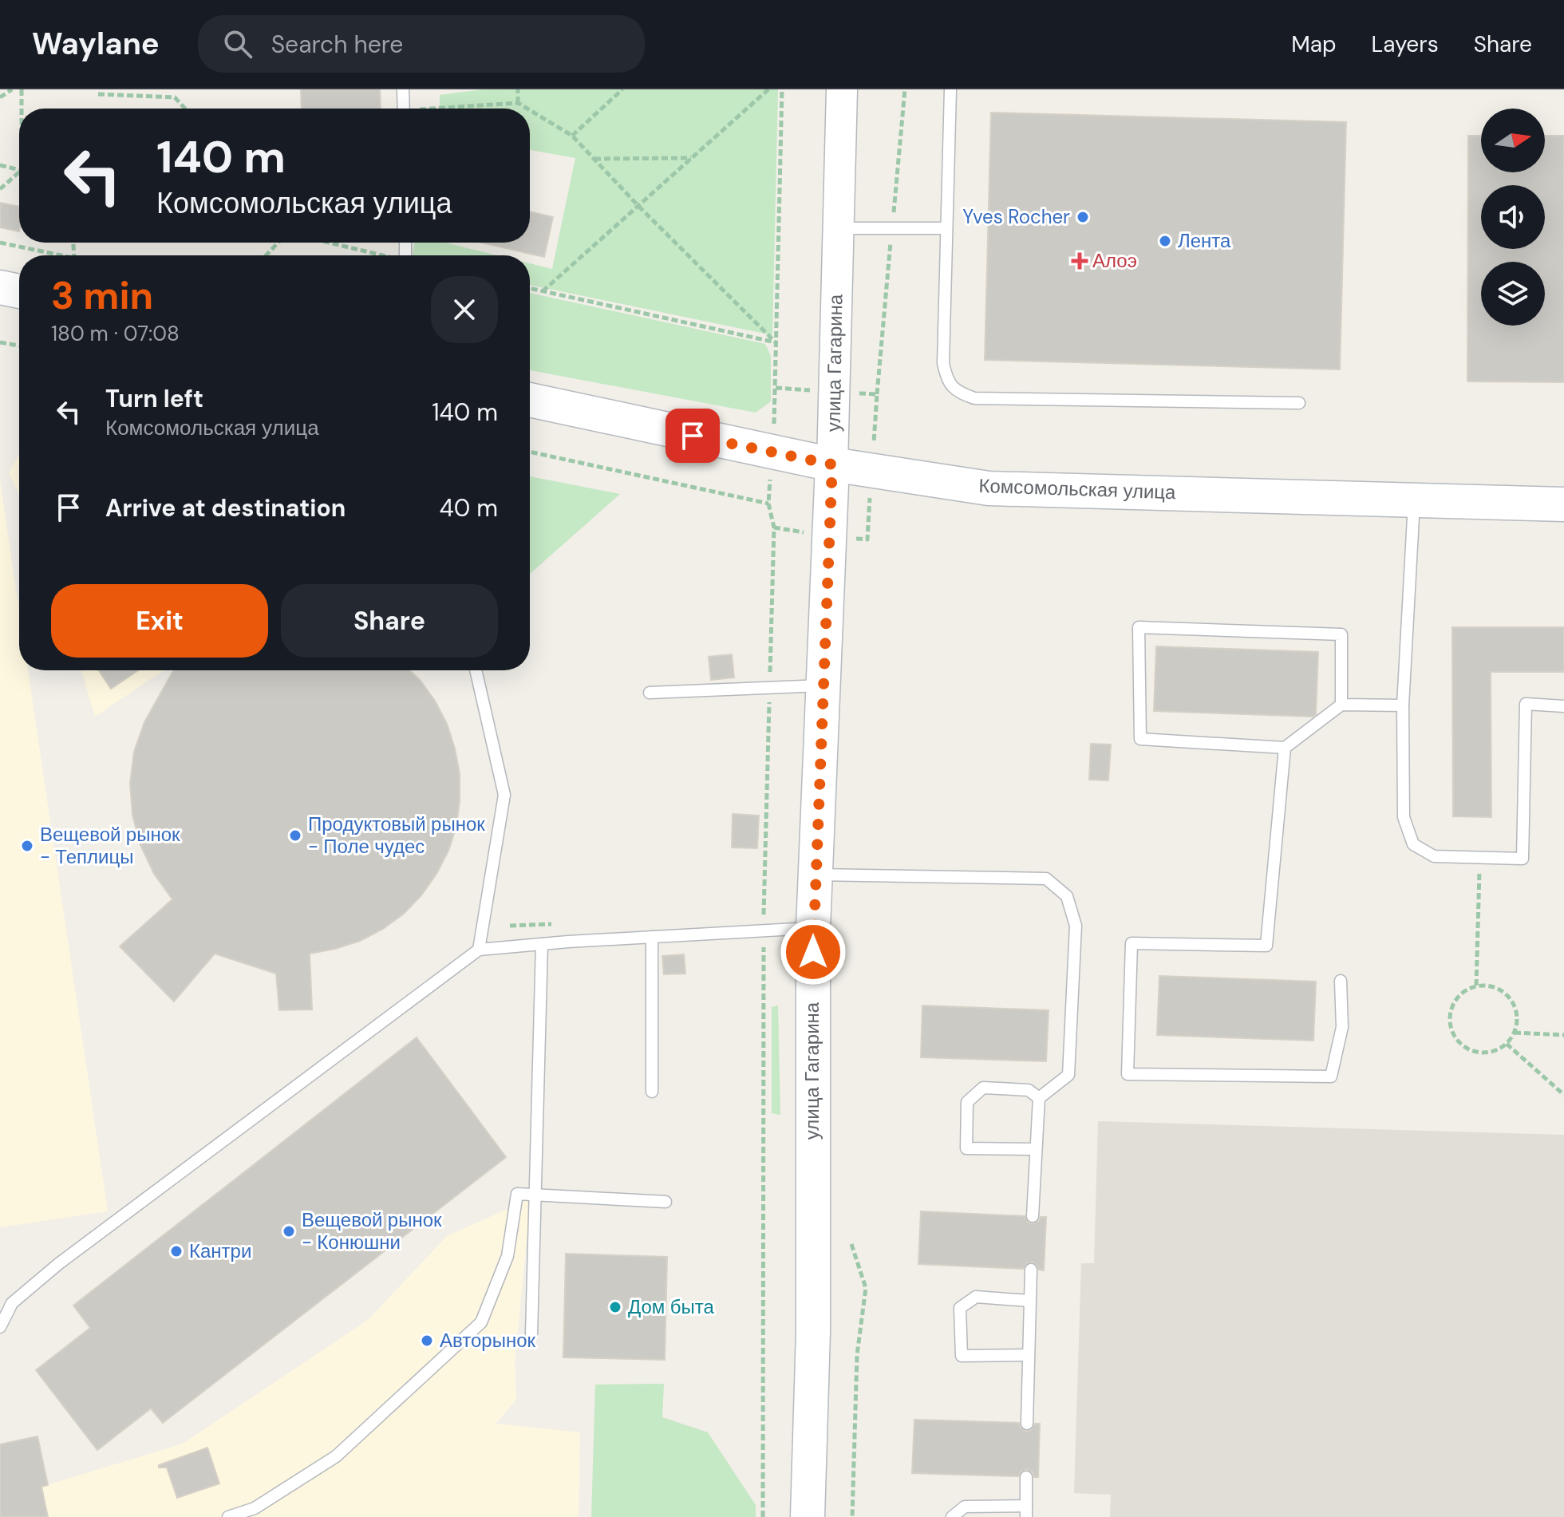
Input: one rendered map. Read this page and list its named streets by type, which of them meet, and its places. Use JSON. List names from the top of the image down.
{
  "streets": {
    "main road": ["улица Гагарина", "Комсомольская улица"]
  },
  "crossings": [
    ["улица Гагарина", "Комсомольская улица"]
  ],
  "places": {
    "other": [
      "Yves Rocher",
      "Лента",
      "Продуктовый рынок - Поле чудес",
      "Вещевой рынок - Теплицы",
      "Вещевой рынок - Конюшни",
      "Кантри",
      "Дом быта",
      "Авторынок"
    ],
    "health": ["Алоэ"]
  },
  "north": "right",
  "page": {
    "header": "Waylane",
    "search": "Search here",
    "nav": ["Map", "Layers", "Share"],
    "turn": ["140 m", "Комсомольская улица"],
    "heading": ["3 min", "180 m · 07:08"],
    "list": [
      {
        "name": "Turn left",
        "note": "Комсомольская улица",
        "value": "140 m"
      },
      {
        "name": "Arrive at destination",
        "value": "40 m"
      }
    ],
    "buttons": ["Exit", "Share"]
  }
}
